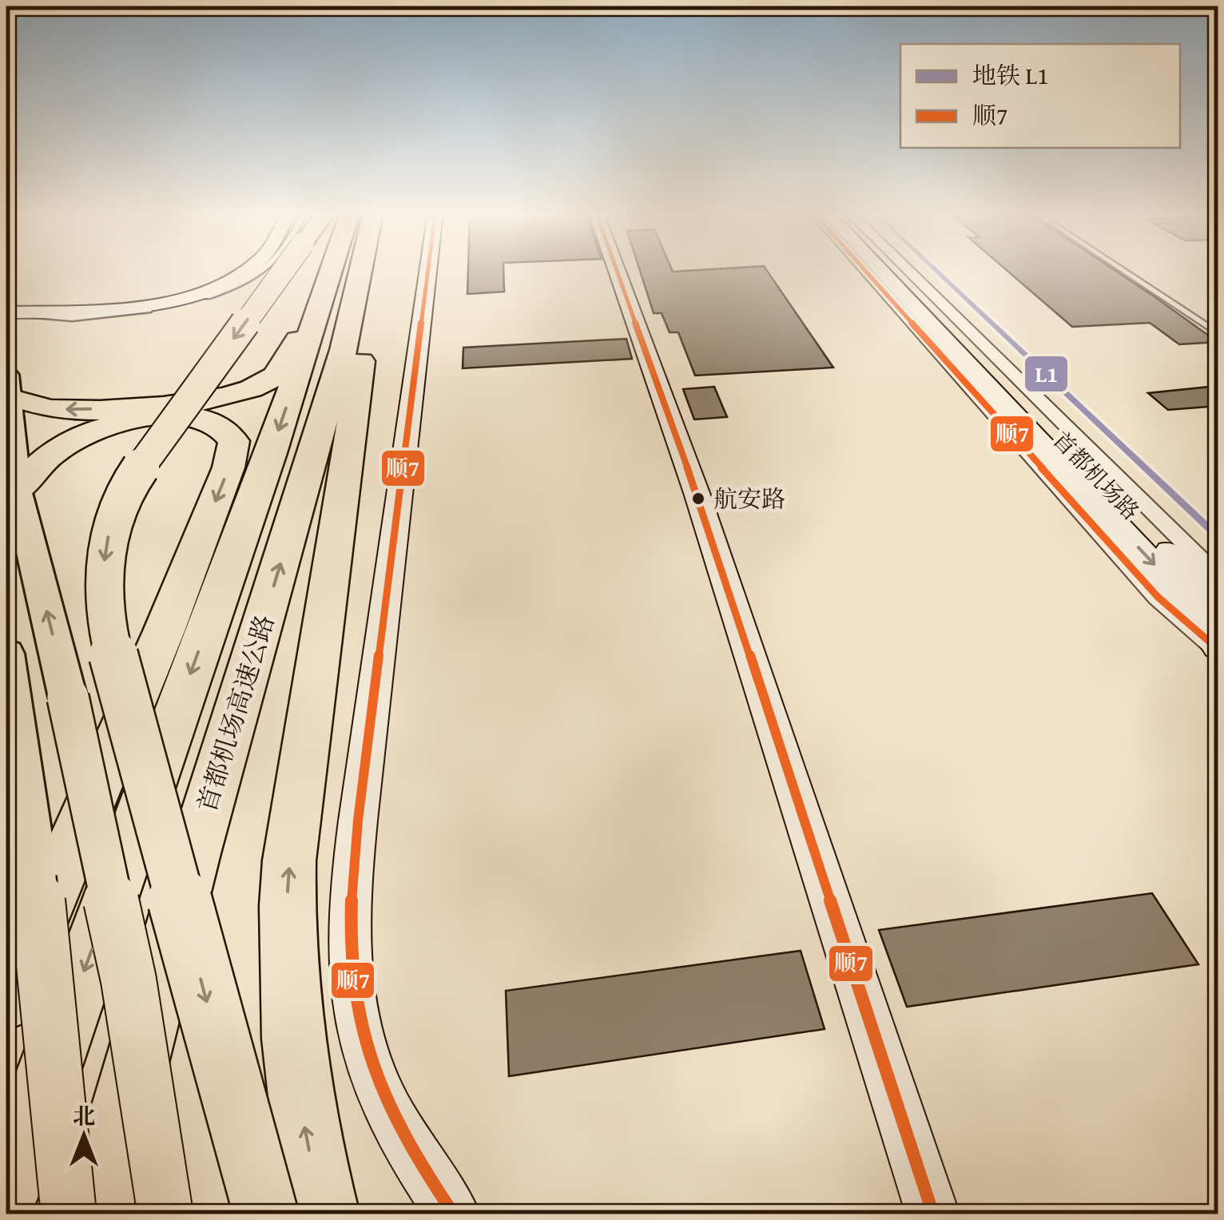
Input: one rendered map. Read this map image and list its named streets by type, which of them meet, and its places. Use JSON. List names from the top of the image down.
{
  "streets": {
    "highway": ["首都机场高速公路"],
    "street": ["首都机场路"]
  },
  "places": ["航安路"],
  "lines": ["metro line L1", "transit line 顺7"],
  "legend": ["地铁 L1", "顺7"],
  "north": "top"
}
